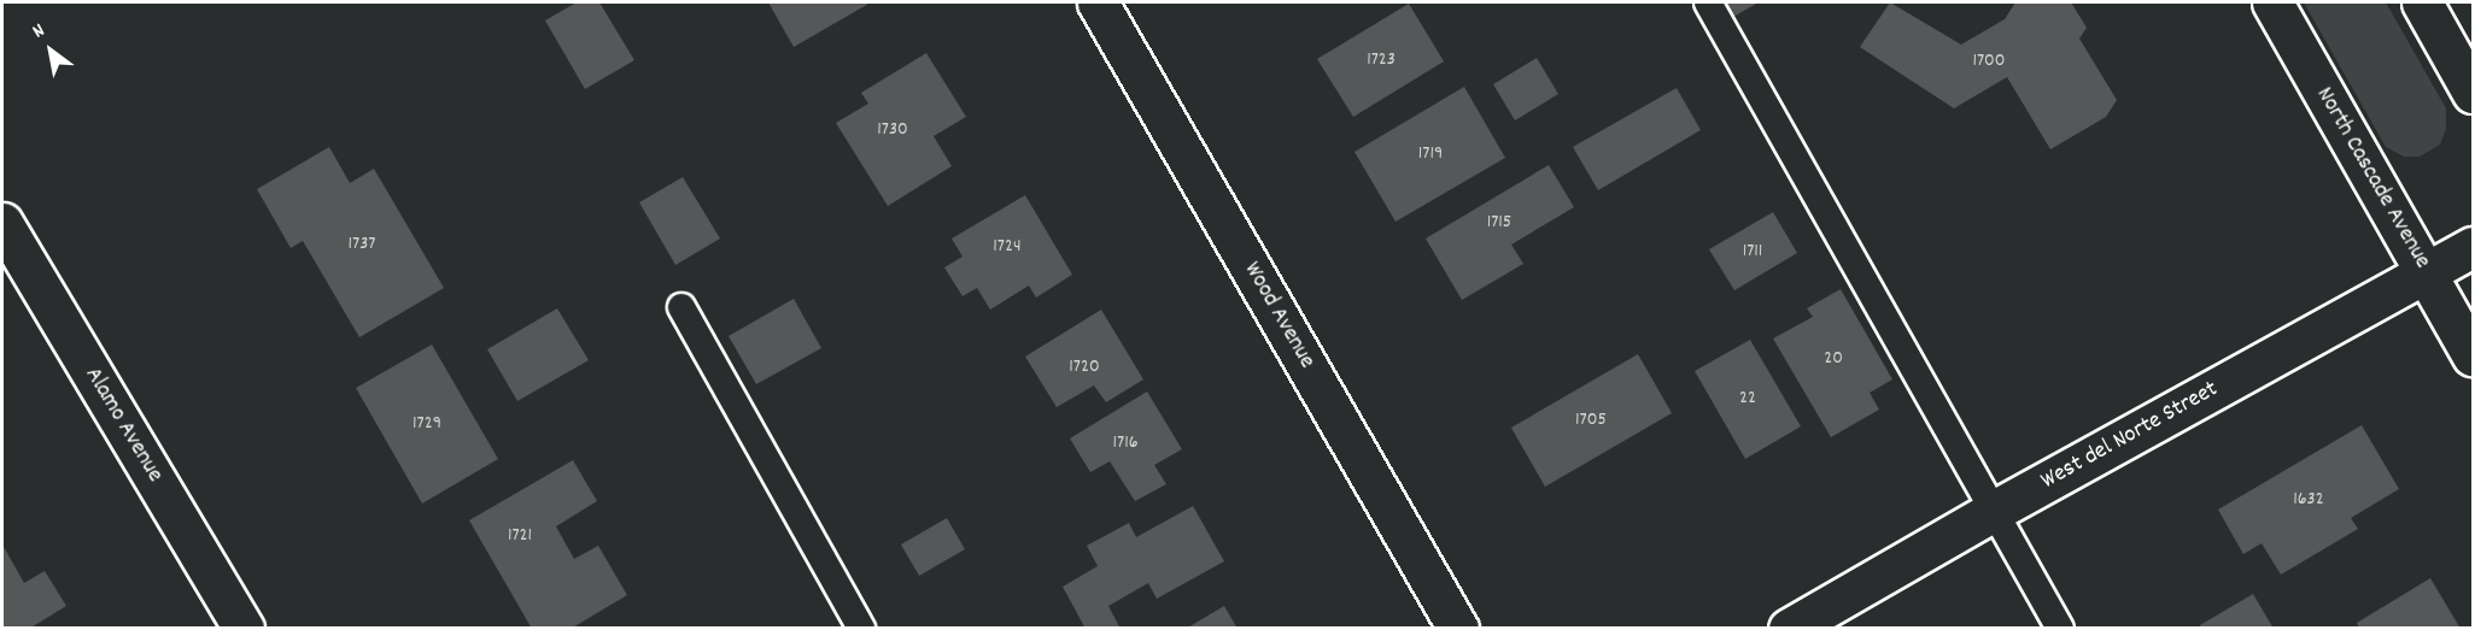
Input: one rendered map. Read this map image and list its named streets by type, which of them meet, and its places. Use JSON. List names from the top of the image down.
{
  "streets": {
    "street": [
      "North Cascade Avenue",
      "Wood Avenue",
      "Alamo Avenue",
      "West del Norte Street"
    ]
  },
  "crossings": [
    ["North Cascade Avenue", "West del Norte Street"]
  ],
  "house_numbers": [
    "1723",
    "1700",
    "1730",
    "1719",
    "1715",
    "1737",
    "1724",
    "1711",
    "20",
    "1720",
    "22",
    "1705",
    "1729",
    "1716",
    "1632",
    "1721"
  ],
  "north": "top left"
}
